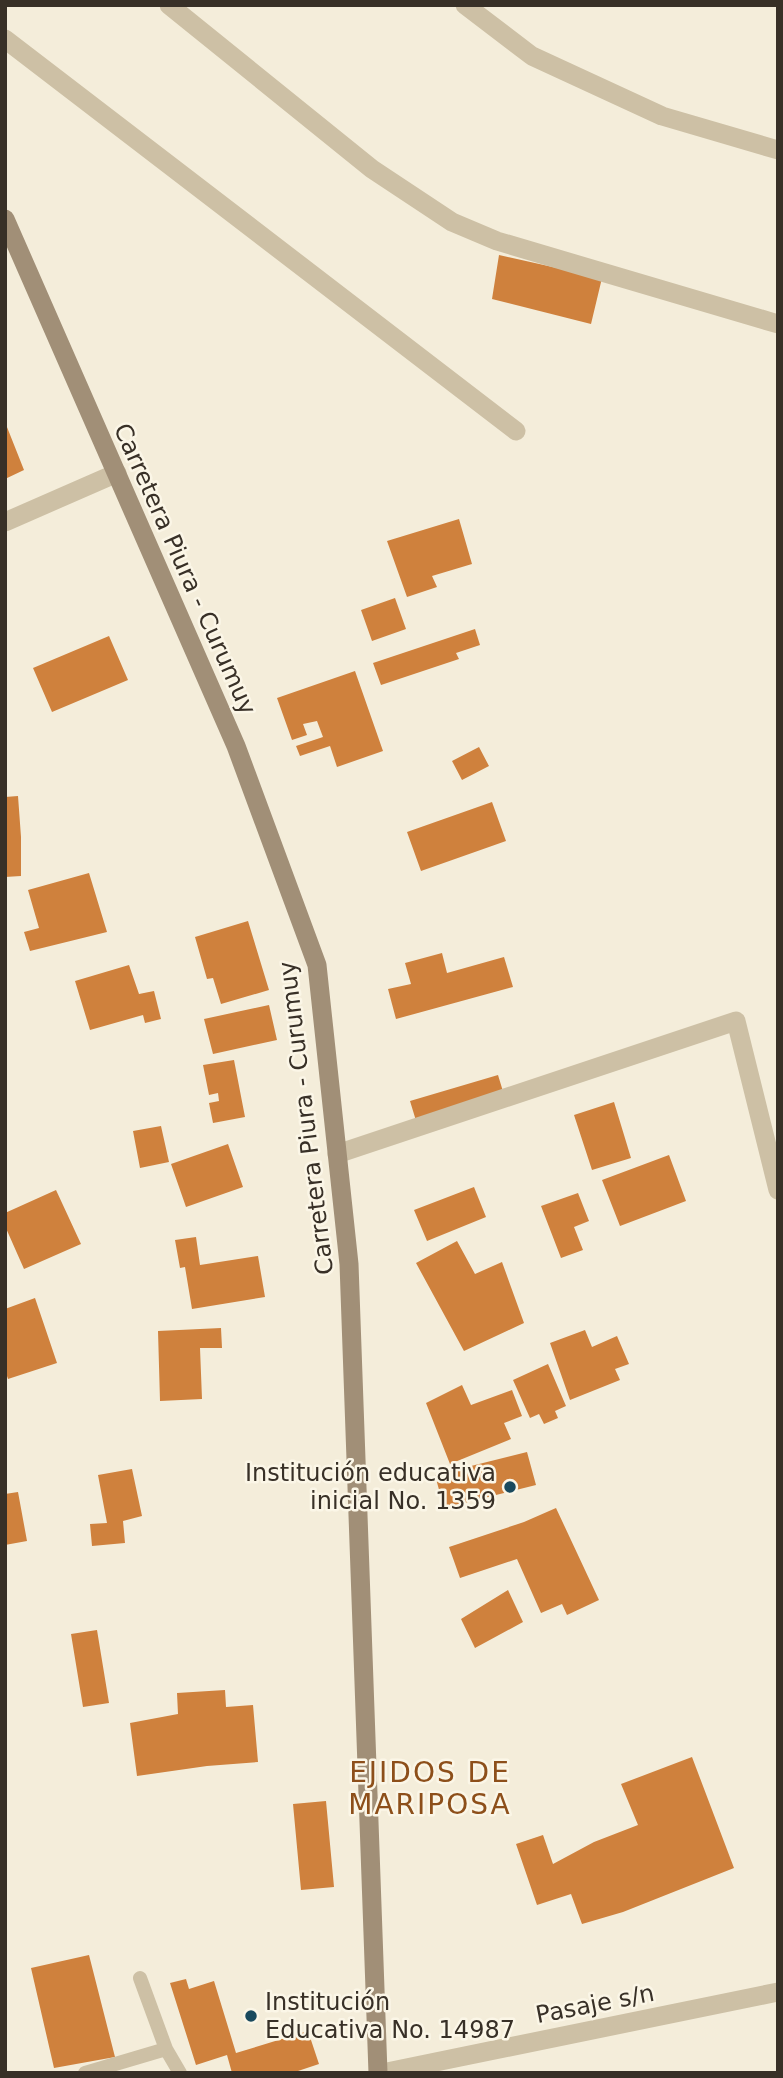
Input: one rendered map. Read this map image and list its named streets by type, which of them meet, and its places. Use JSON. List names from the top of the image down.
{
  "streets": {
    "main road": ["Carretera Piura - Curumuy"],
    "street": ["Pasaje s/n"]
  },
  "crossings": [
    ["Carretera Piura - Curumuy", "Pasaje s/n"]
  ],
  "districts": ["EJIDOS DE MARIPOSA"],
  "places": ["Institución educativa inicial No. 1359", "Institución Educativa No. 14987"]
}
